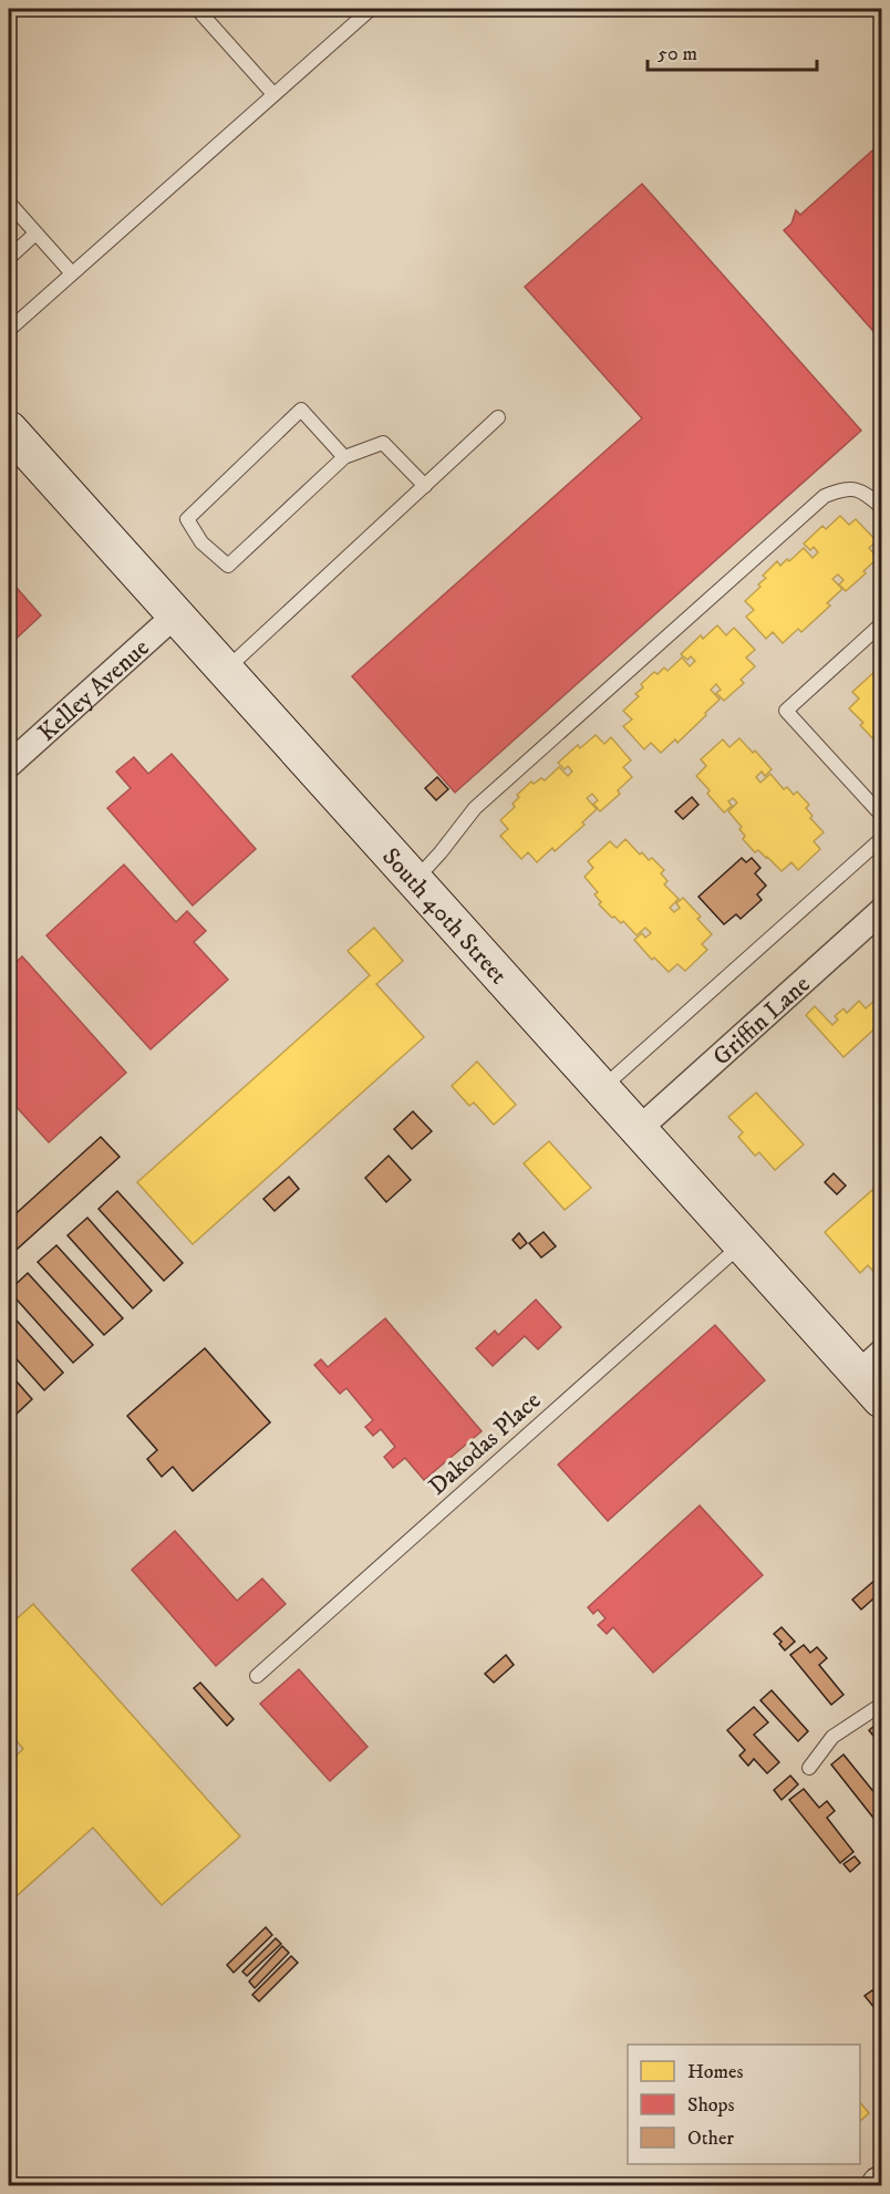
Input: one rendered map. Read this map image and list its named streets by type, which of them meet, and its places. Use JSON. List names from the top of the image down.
{
  "streets": {
    "street": ["Kelley Avenue", "South 40th Street", "Griffin Lane"],
    "lane": ["Dakodas Place"]
  },
  "crossings": [
    ["Kelley Avenue", "South 40th Street"],
    ["South 40th Street", "Griffin Lane"],
    ["South 40th Street", "Dakodas Place"]
  ],
  "legend": ["Homes", "Shops", "Other"],
  "scale_bar": "50 m"
}
